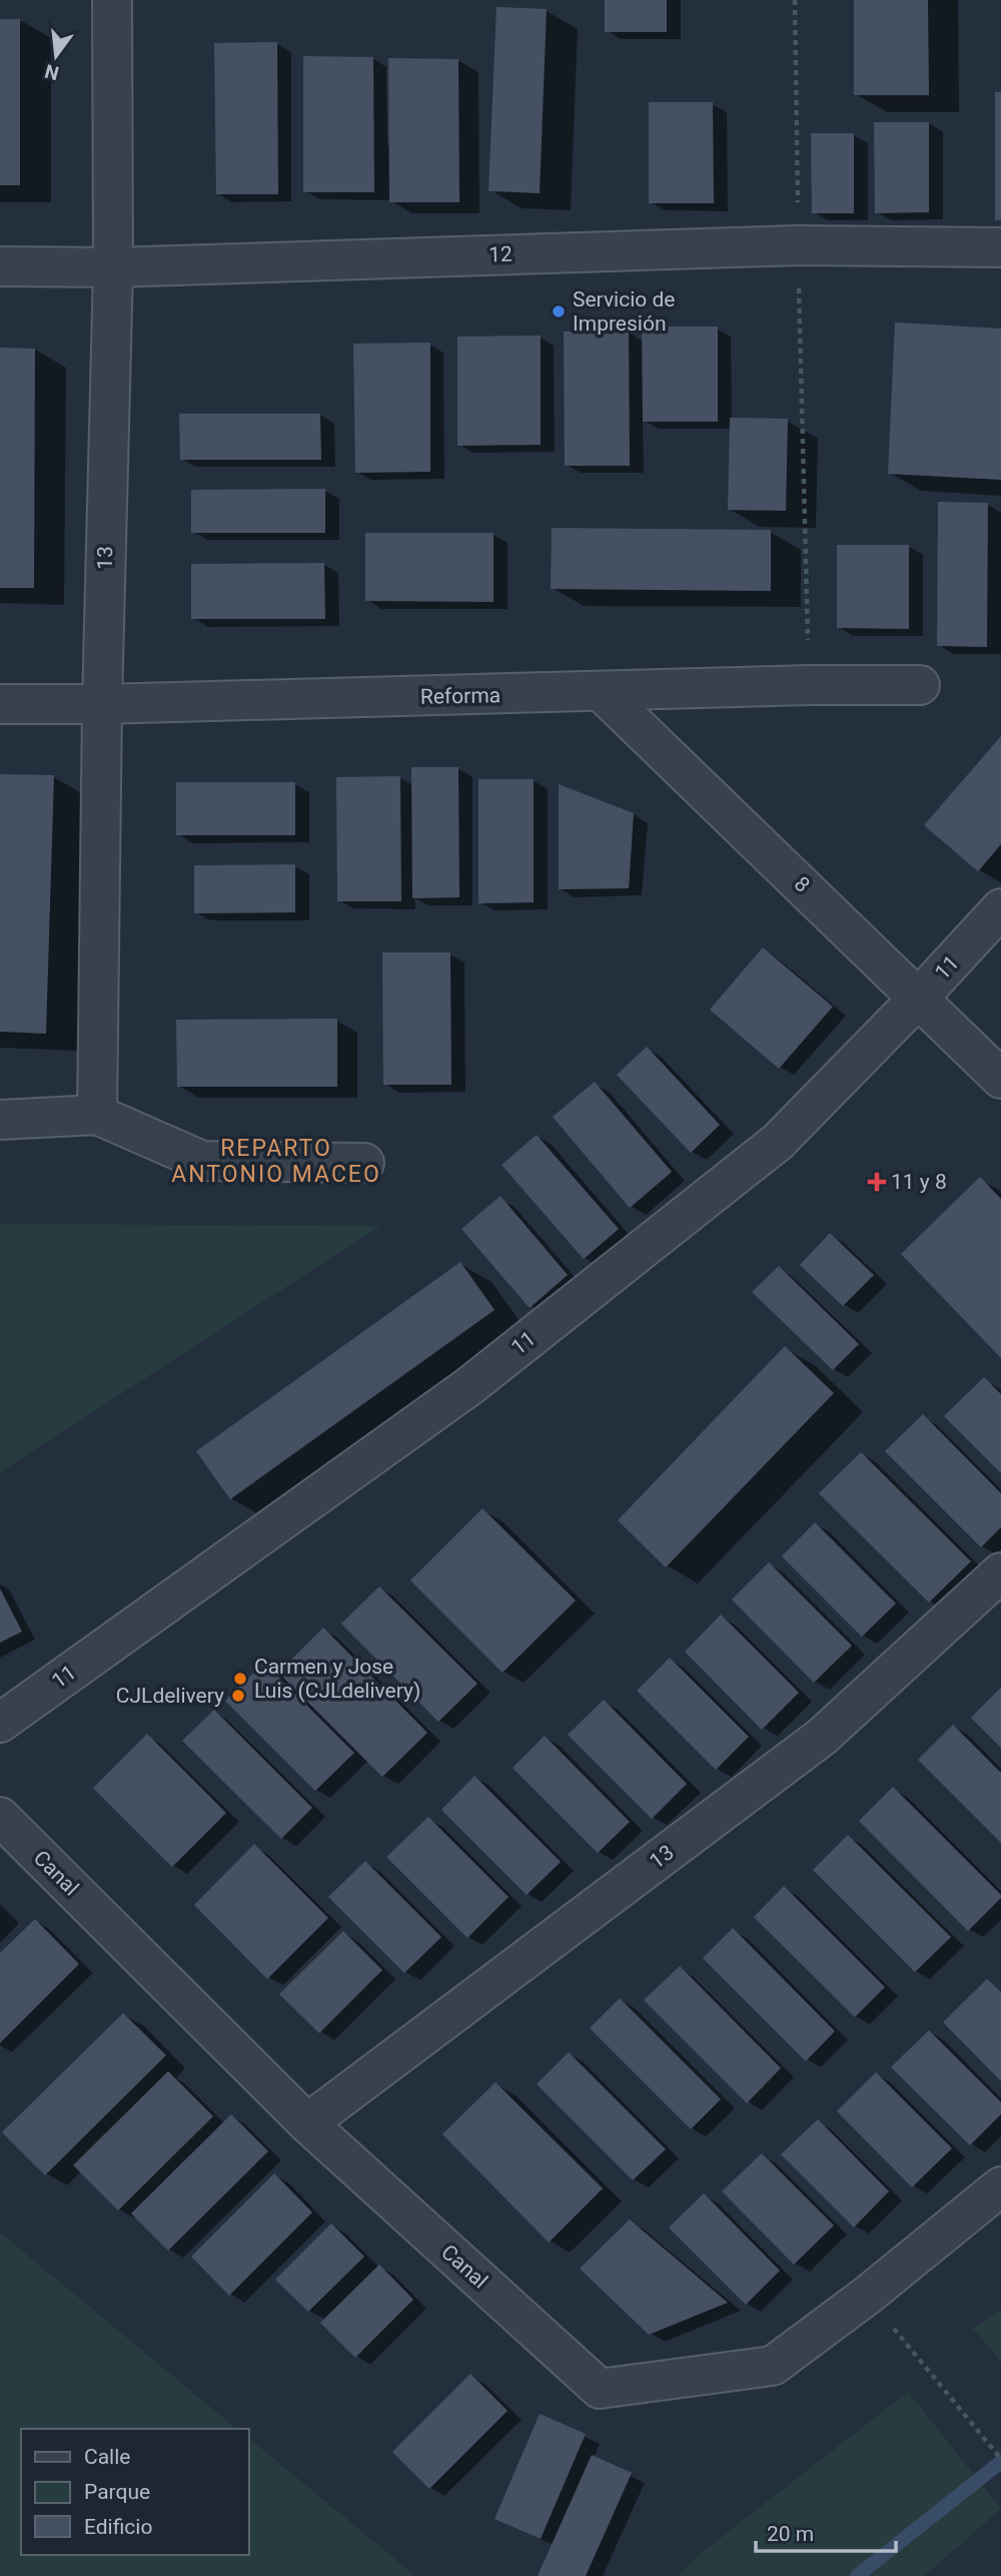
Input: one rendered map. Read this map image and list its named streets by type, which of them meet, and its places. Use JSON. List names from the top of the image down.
{
  "streets": {
    "street": [
      "12",
      "13",
      "Reforma",
      "8",
      "11",
      "Canal"
    ]
  },
  "crossings": [
    ["12", "13"],
    ["13", "Reforma"],
    ["13", "Canal"],
    ["Reforma", "8"],
    ["8", "11"]
  ],
  "districts": ["REPARTO ANTONIO MACEO"],
  "places": {
    "other": ["Servicio de Impresión", "Carmen y Jose Luis (CJLdelivery)", "CJLdelivery"],
    "health": ["11 y 8"]
  },
  "legend": ["Calle", "Parque", "Edificio"],
  "scale_bar": "20 m",
  "north": "bottom"
}
